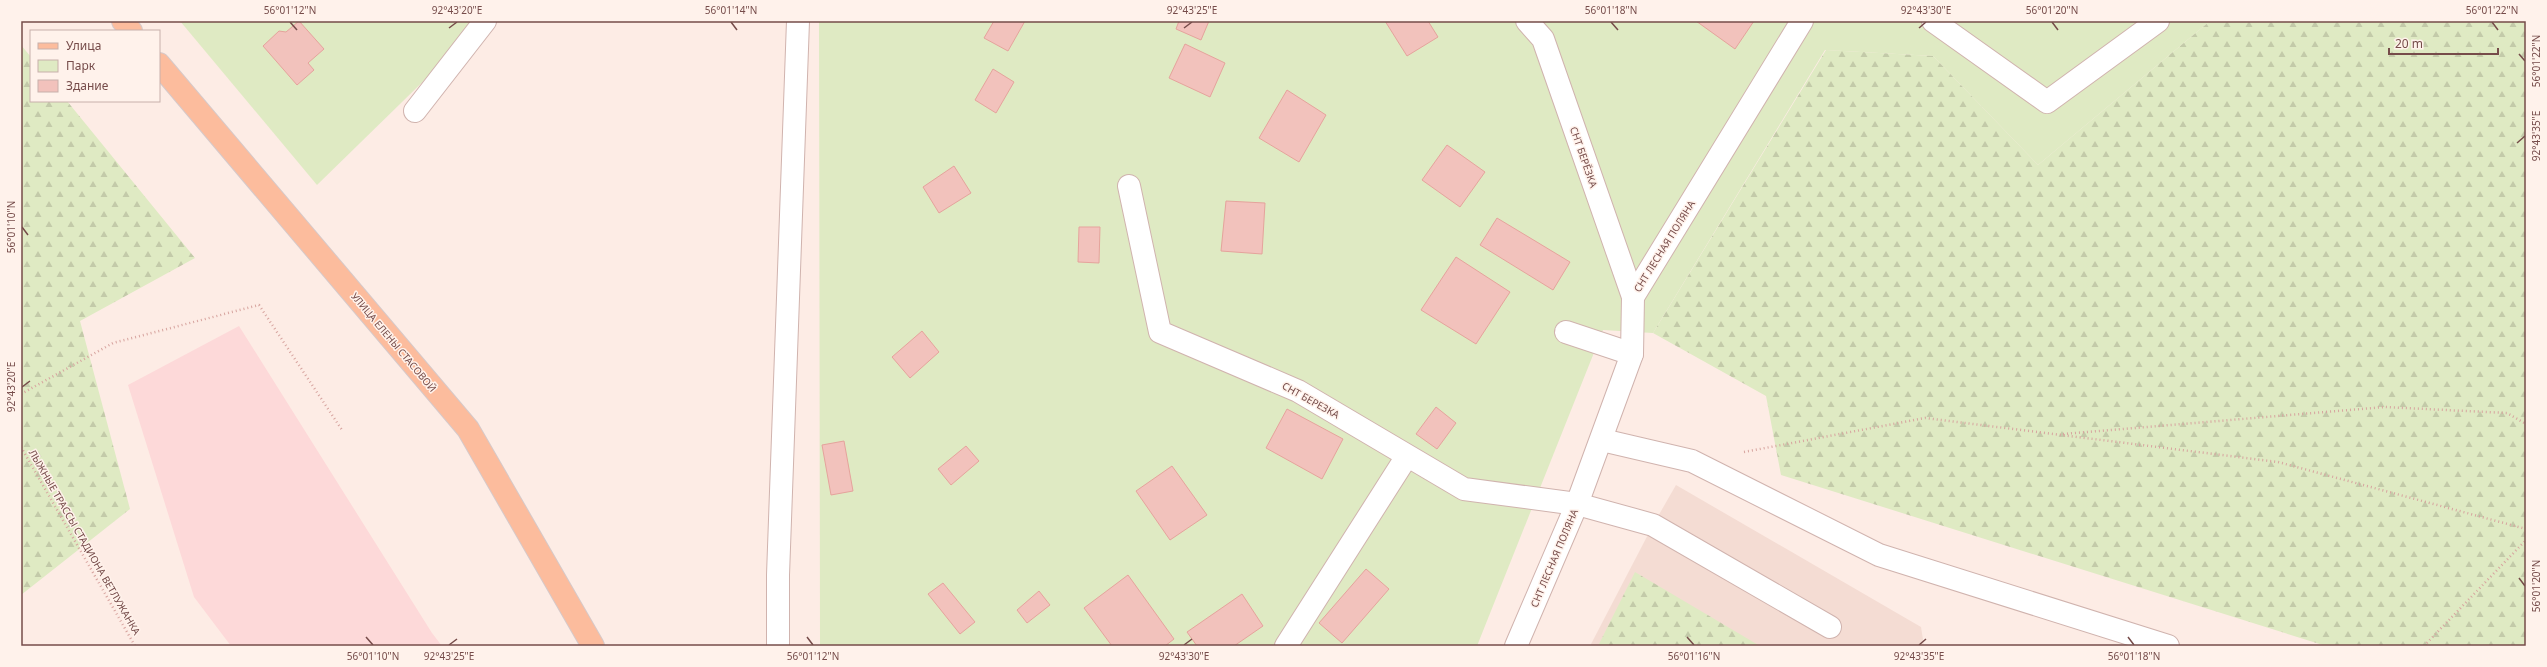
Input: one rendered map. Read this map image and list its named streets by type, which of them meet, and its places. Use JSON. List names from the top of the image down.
{
  "streets": {
    "main road": ["УЛИЦА ЕЛЕНЫ СТАСОВОЙ"],
    "street": ["СНТ БЕРЁЗКА", "СНТ ЛЕСНАЯ ПОЛЯНА", "СНТ БЕРЕЗКА"],
    "path": ["ЛЫЖНЫЕ ТРАССЫ СТАДИОНА ВЕТЛУЖАНКА"]
  },
  "crossings": [
    ["СНТ БЕРЁЗКА", "СНТ ЛЕСНАЯ ПОЛЯНА"],
    ["СНТ ЛЕСНАЯ ПОЛЯНА", "СНТ БЕРЕЗКА"]
  ],
  "legend": ["Улица", "Парк", "Здание"],
  "scale_bar": "20 m",
  "coordinates": [
    "56°01'12\"N",
    "92°43'20\"E",
    "56°01'14\"N",
    "92°43'25\"E",
    "56°01'18\"N",
    "92°43'30\"E",
    "56°01'20\"N",
    "56°01'22\"N",
    "92°43'35\"E",
    "56°01'10\"N",
    "56°01'16\"N"
  ]
}
